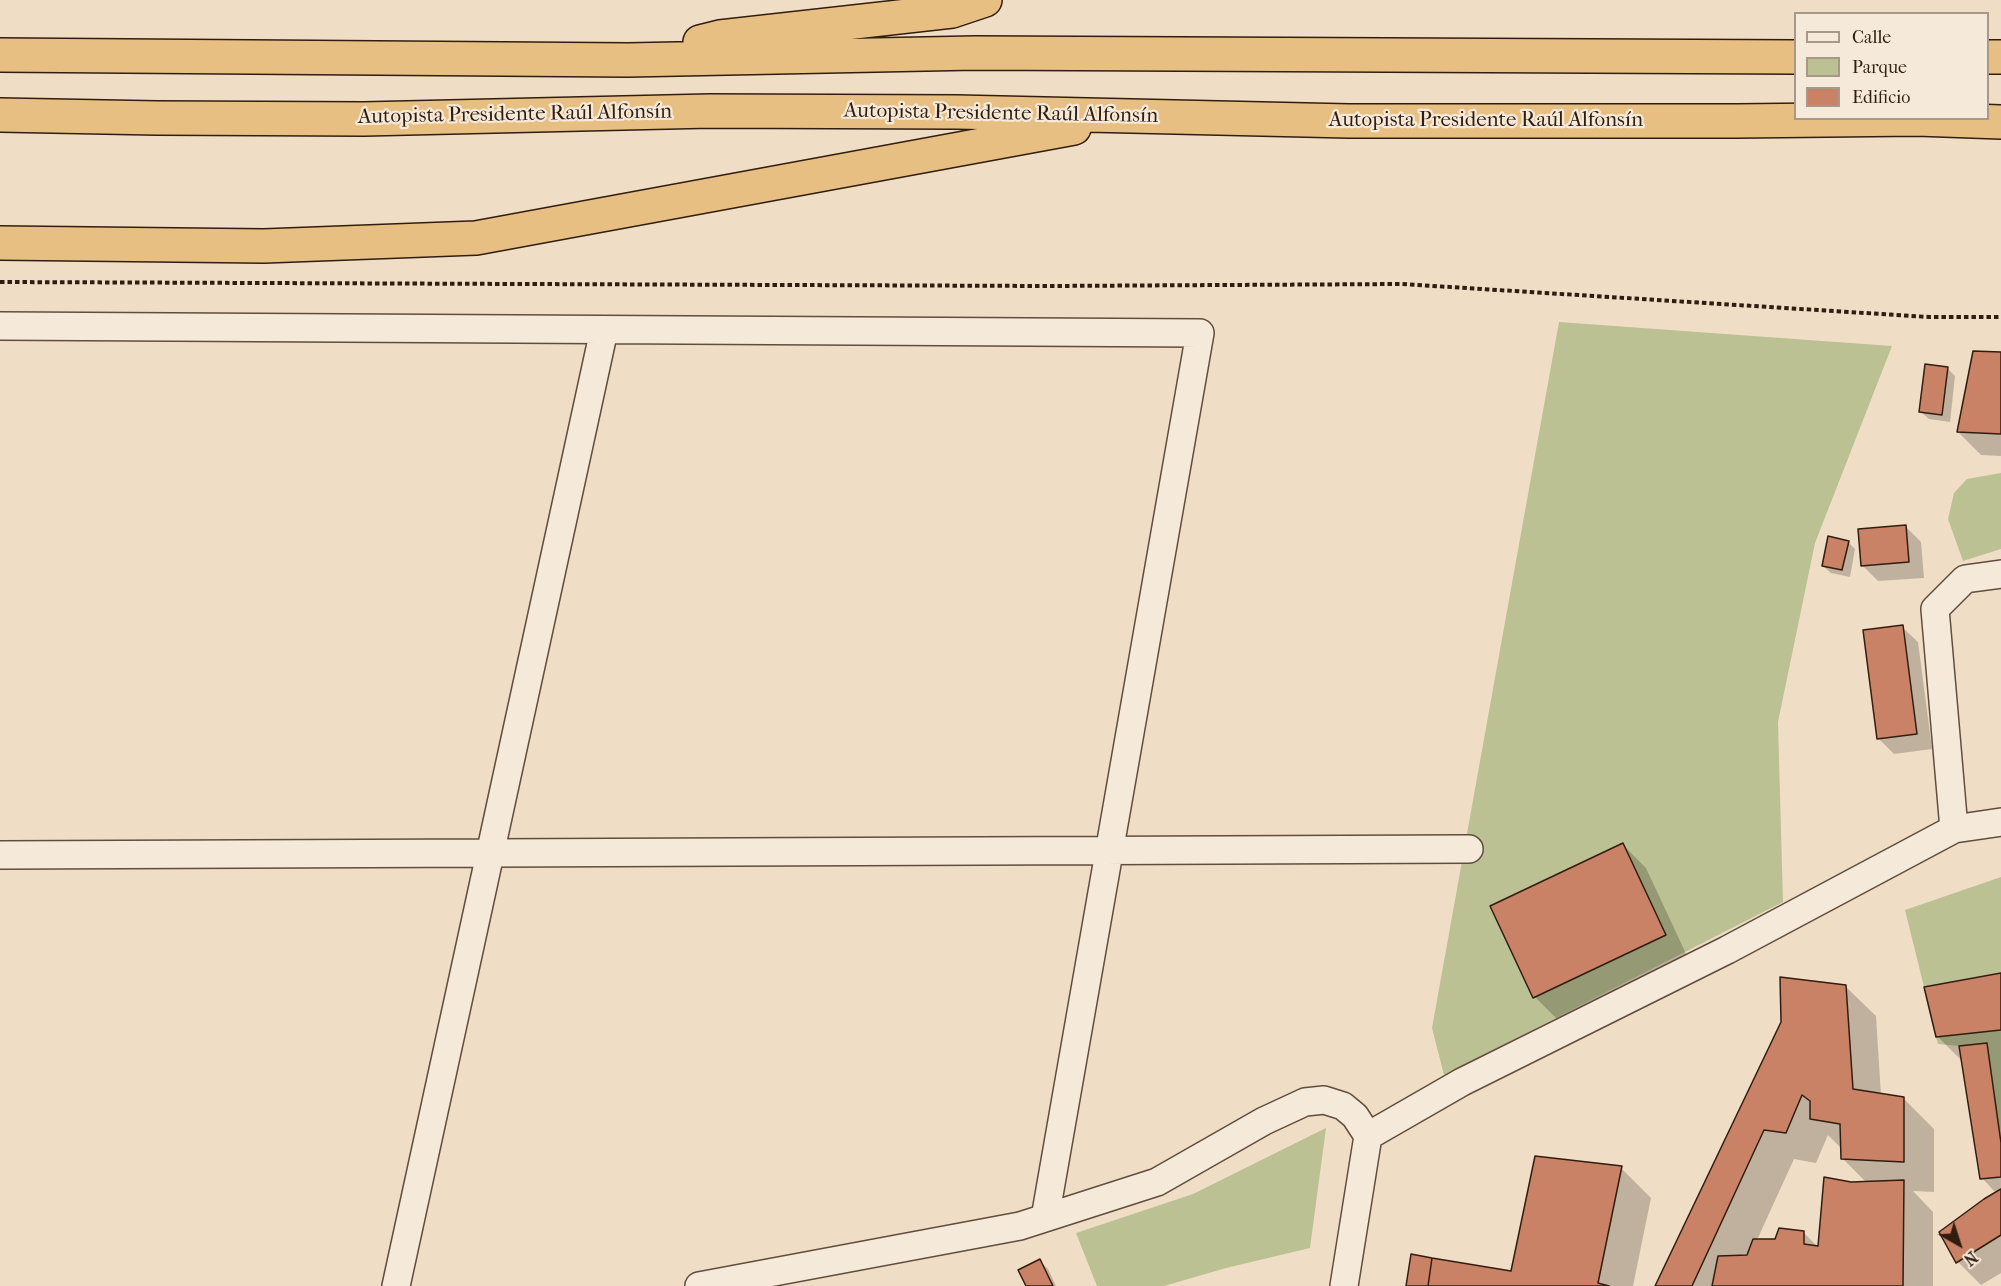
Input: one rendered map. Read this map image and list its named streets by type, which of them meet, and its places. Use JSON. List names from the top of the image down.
{
  "streets": {
    "highway": ["Autopista Presidente Raúl Alfonsín"]
  },
  "legend": ["Calle", "Parque", "Edificio"],
  "north": "bottom right"
}
